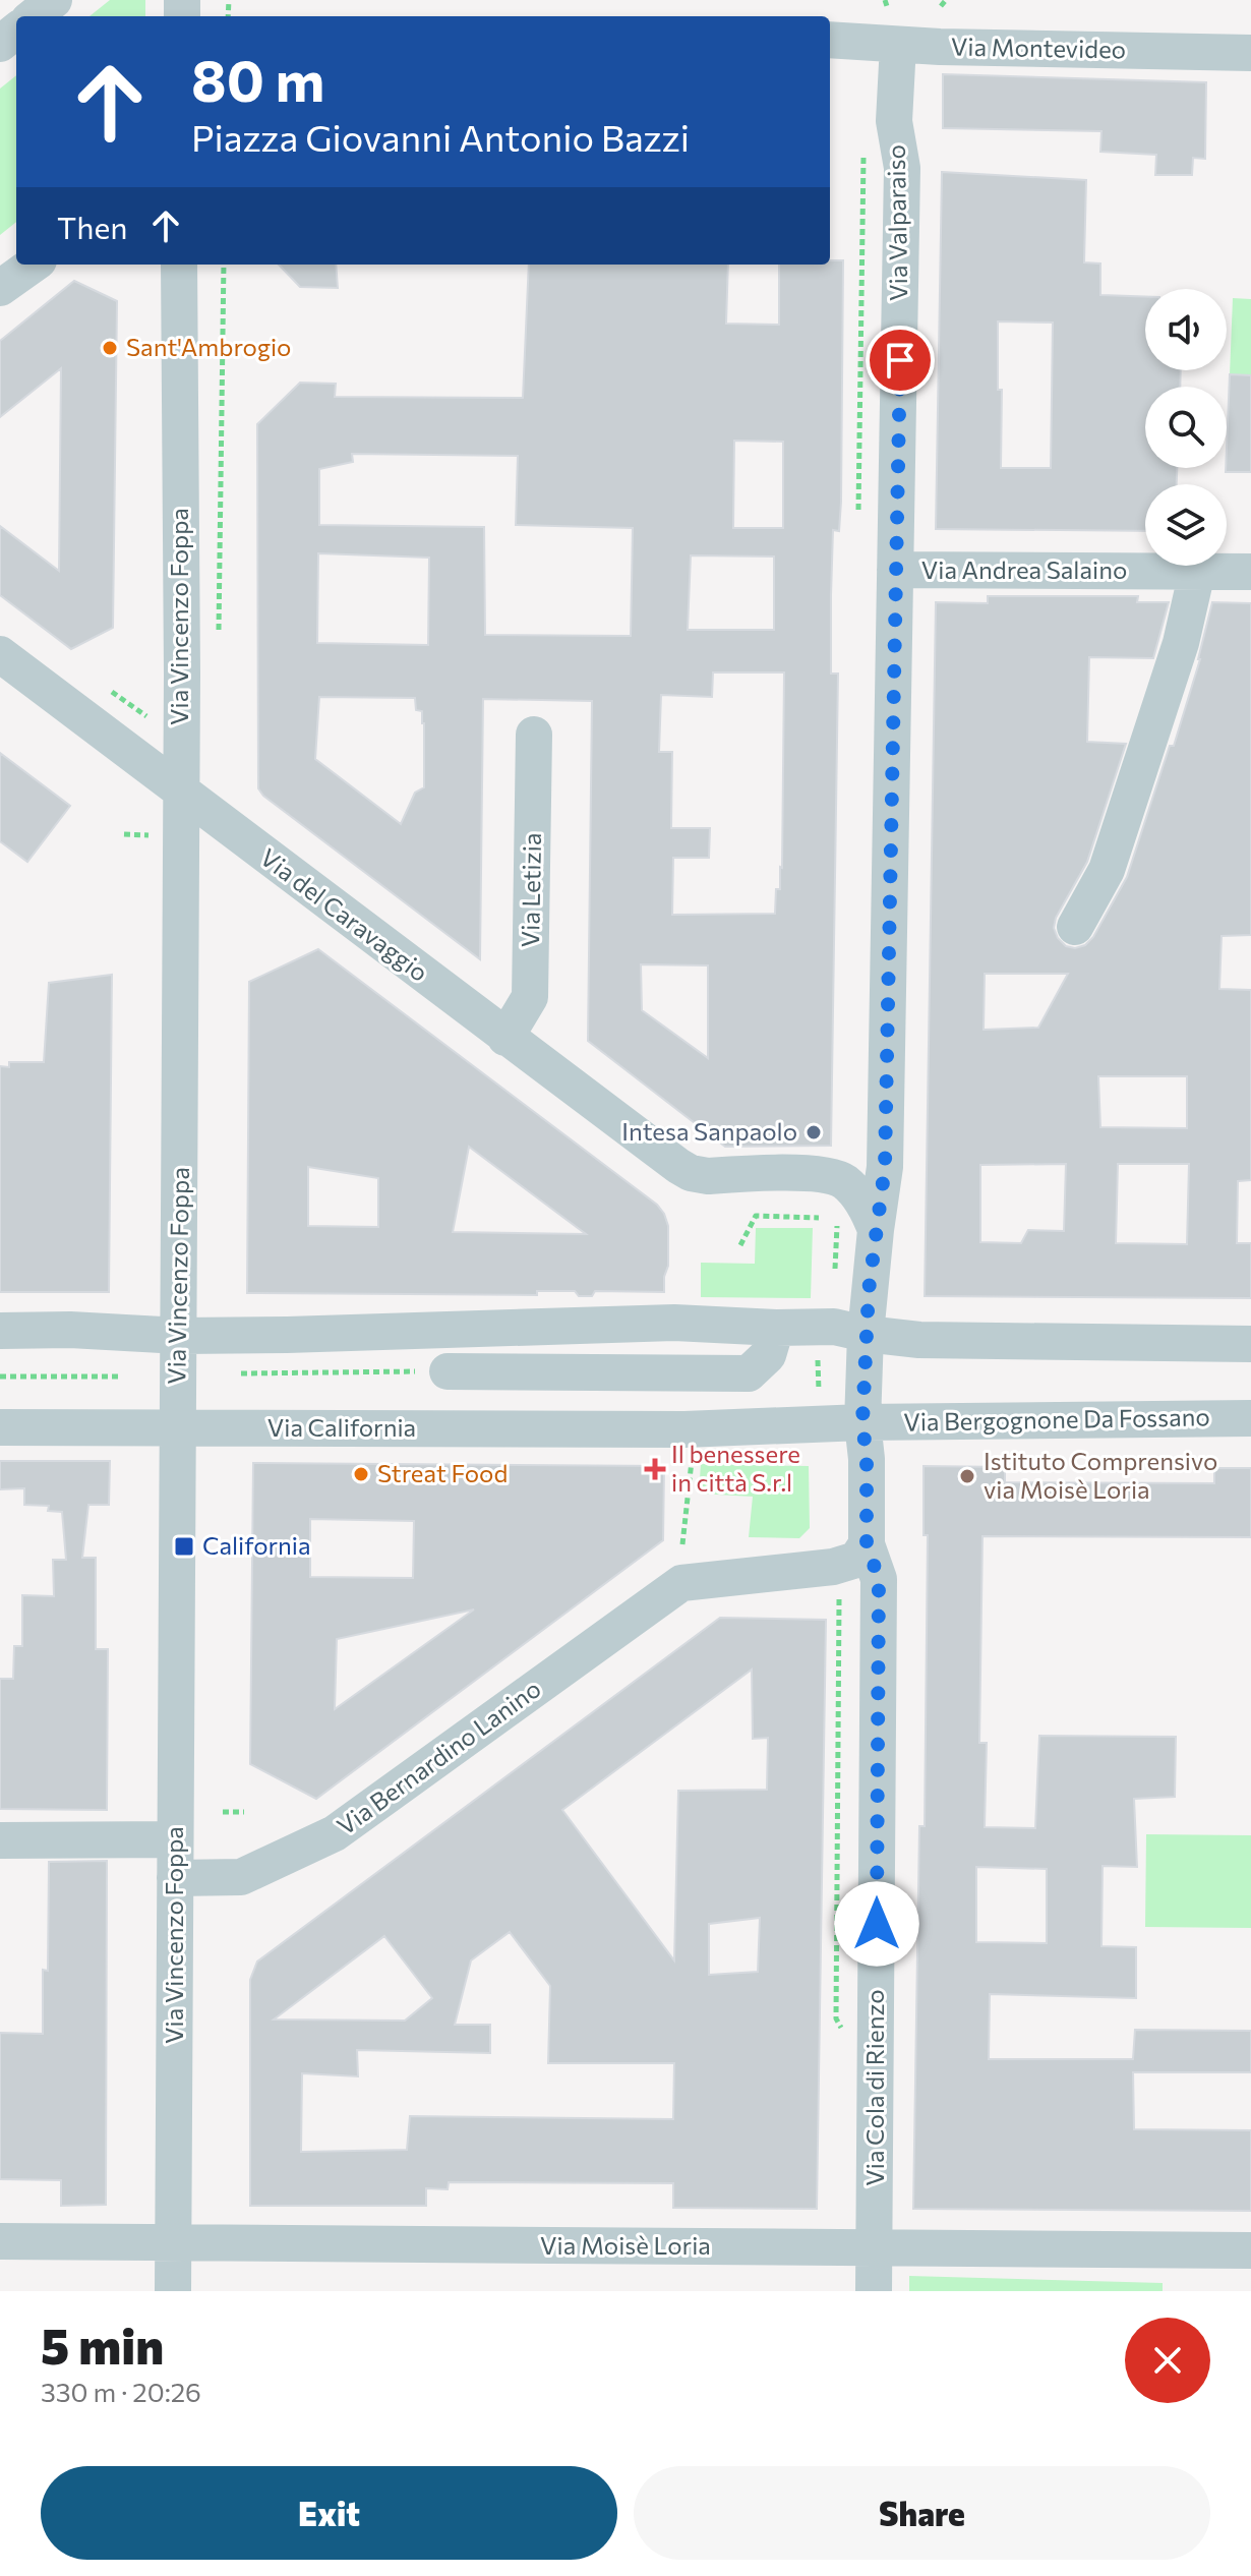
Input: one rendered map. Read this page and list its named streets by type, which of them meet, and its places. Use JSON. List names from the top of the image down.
{
  "streets": {
    "street": [
      "Via Montevideo",
      "Via Valparaiso",
      "Via Andrea Salaino",
      "Via Vincenzo Foppa",
      "Via Letizia",
      "Via del Caravaggio",
      "Via Bergognone Da Fossano",
      "Via California",
      "Via Bernardino Lanino",
      "Via Cola di Rienzo",
      "Via Moisè Loria"
    ]
  },
  "crossings": [
    ["Via Montevideo", "Via Valparaiso"],
    ["Via Valparaiso", "Via Andrea Salaino"],
    ["Via Valparaiso", "Via del Caravaggio"],
    ["Via Valparaiso", "Via Bergognone Da Fossano"],
    ["Via Valparaiso", "Via Cola di Rienzo"],
    ["Via Vincenzo Foppa", "Via del Caravaggio"],
    ["Via Vincenzo Foppa", "Via California"],
    ["Via Vincenzo Foppa", "Via Bernardino Lanino"],
    ["Via Vincenzo Foppa", "Via Moisè Loria"],
    ["Via Letizia", "Via del Caravaggio"],
    ["Via Bergognone Da Fossano", "Via California"],
    ["Via Bergognone Da Fossano", "Via Cola di Rienzo"],
    ["Via Bernardino Lanino", "Via Cola di Rienzo"],
    ["Via Cola di Rienzo", "Via Moisè Loria"]
  ],
  "places": {
    "other": [
      "Sant'Ambrogio",
      "Intesa Sanpaolo",
      "Streat Food",
      "Istituto Comprensivo via Moisè Loria"
    ],
    "health": ["Il benessere in città S.r.l"],
    "transit": ["California"]
  },
  "page": {
    "turn": ["80 m", "Piazza Giovanni Antonio Bazzi"],
    "then": "Then",
    "heading": ["5 min", "330 m · 20:26"],
    "buttons": ["Exit", "Share"]
  }
}
